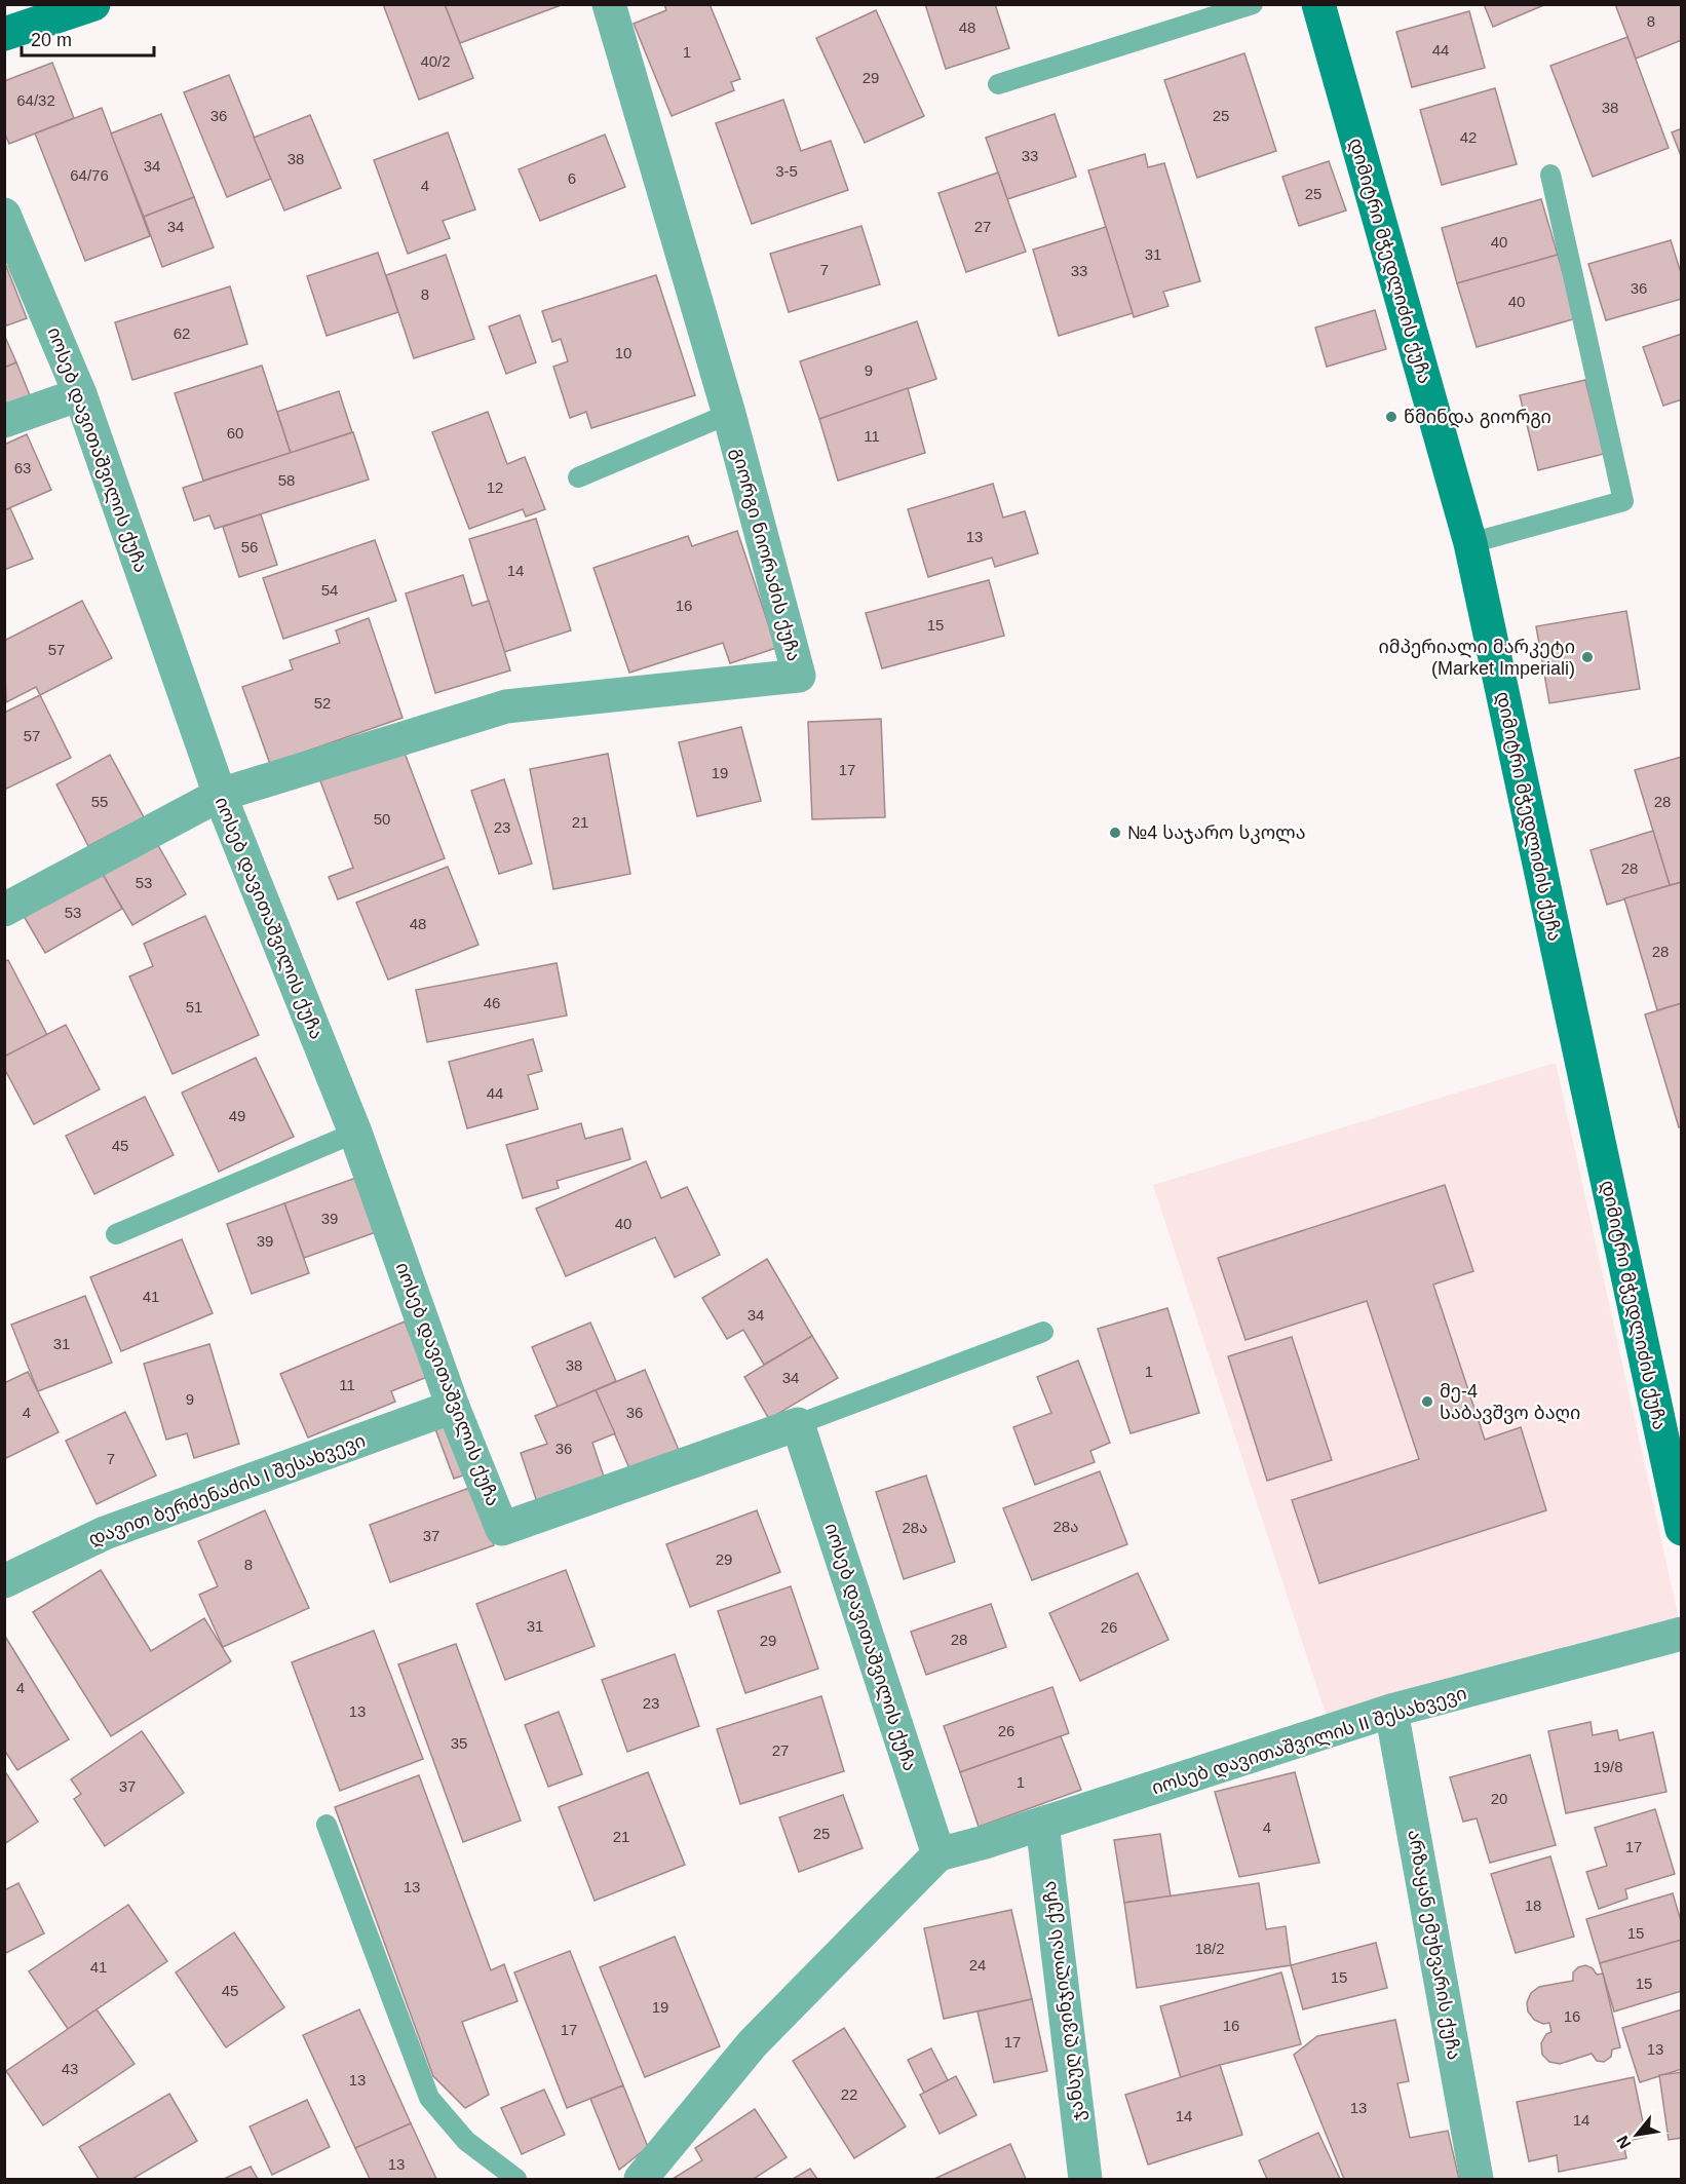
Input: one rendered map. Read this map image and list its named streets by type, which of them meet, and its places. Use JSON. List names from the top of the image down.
{
  "streets": {
    "street": [
      "დიმიტრი მჭედლიძის ქუჩა",
      "იოსებ დავითაშვილის ქუჩა",
      "გიორგი ნიორაძის ქუჩა",
      "დავით ბერძენაძის I შესახვევი",
      "იოსებ დავითაშვილის II შესახვევი",
      "არზაყან ემუხვარის ქუჩა",
      "ჯანსუღ ღვინჯილიას ქუჩა"
    ]
  },
  "crossings": [
    ["იოსებ დავითაშვილის ქუჩა", "გიორგი ნიორაძის ქუჩა"],
    ["იოსებ დავითაშვილის ქუჩა", "დავით ბერძენაძის I შესახვევი"],
    ["იოსებ დავითაშვილის ქუჩა", "იოსებ დავითაშვილის II შესახვევი"],
    ["იოსებ დავითაშვილის II შესახვევი", "არზაყან ემუხვარის ქუჩა"],
    ["იოსებ დავითაშვილის II შესახვევი", "ჯანსუღ ღვინჯილიას ქუჩა"]
  ],
  "places": [
    "წმინდა გიორგი",
    "იმპერიალი მარკეტი (Market Imperiali)",
    "№4 საჯარო სკოლა",
    "მე-4 საბავშვო ბაღი"
  ],
  "house_numbers": [
    "8",
    "48",
    "44",
    "1",
    "40/2",
    "29",
    "64/32",
    "38",
    "36",
    "25",
    "42",
    "33",
    "38",
    "34",
    "3-5",
    "64/76",
    "6",
    "4",
    "25",
    "34",
    "27",
    "40",
    "31",
    "7",
    "33",
    "36",
    "8",
    "40",
    "62",
    "10",
    "9",
    "60",
    "11",
    "63",
    "58",
    "12",
    "13",
    "56",
    "14",
    "54",
    "16",
    "15",
    "57",
    "52",
    "57",
    "17",
    "19",
    "55",
    "28",
    "50",
    "21",
    "23",
    "28",
    "53",
    "53",
    "48",
    "28",
    "46",
    "51",
    "44",
    "49",
    "45",
    "39",
    "40",
    "39",
    "41",
    "34",
    "31",
    "38",
    "1",
    "34",
    "11",
    "9",
    "4",
    "36",
    "36",
    "7",
    "28ა",
    "28ა",
    "37",
    "29",
    "8",
    "31",
    "26",
    "28",
    "29",
    "4",
    "23",
    "13",
    "26",
    "35",
    "27",
    "19/8",
    "1",
    "37",
    "20",
    "4",
    "25",
    "21",
    "17",
    "13",
    "18",
    "15",
    "18/2",
    "24",
    "41",
    "15",
    "15",
    "45",
    "19",
    "16",
    "16",
    "17",
    "17",
    "13",
    "43",
    "13",
    "22",
    "13",
    "14",
    "14",
    "13"
  ],
  "scale_bar": "20 m",
  "north": "bottom left"
}
